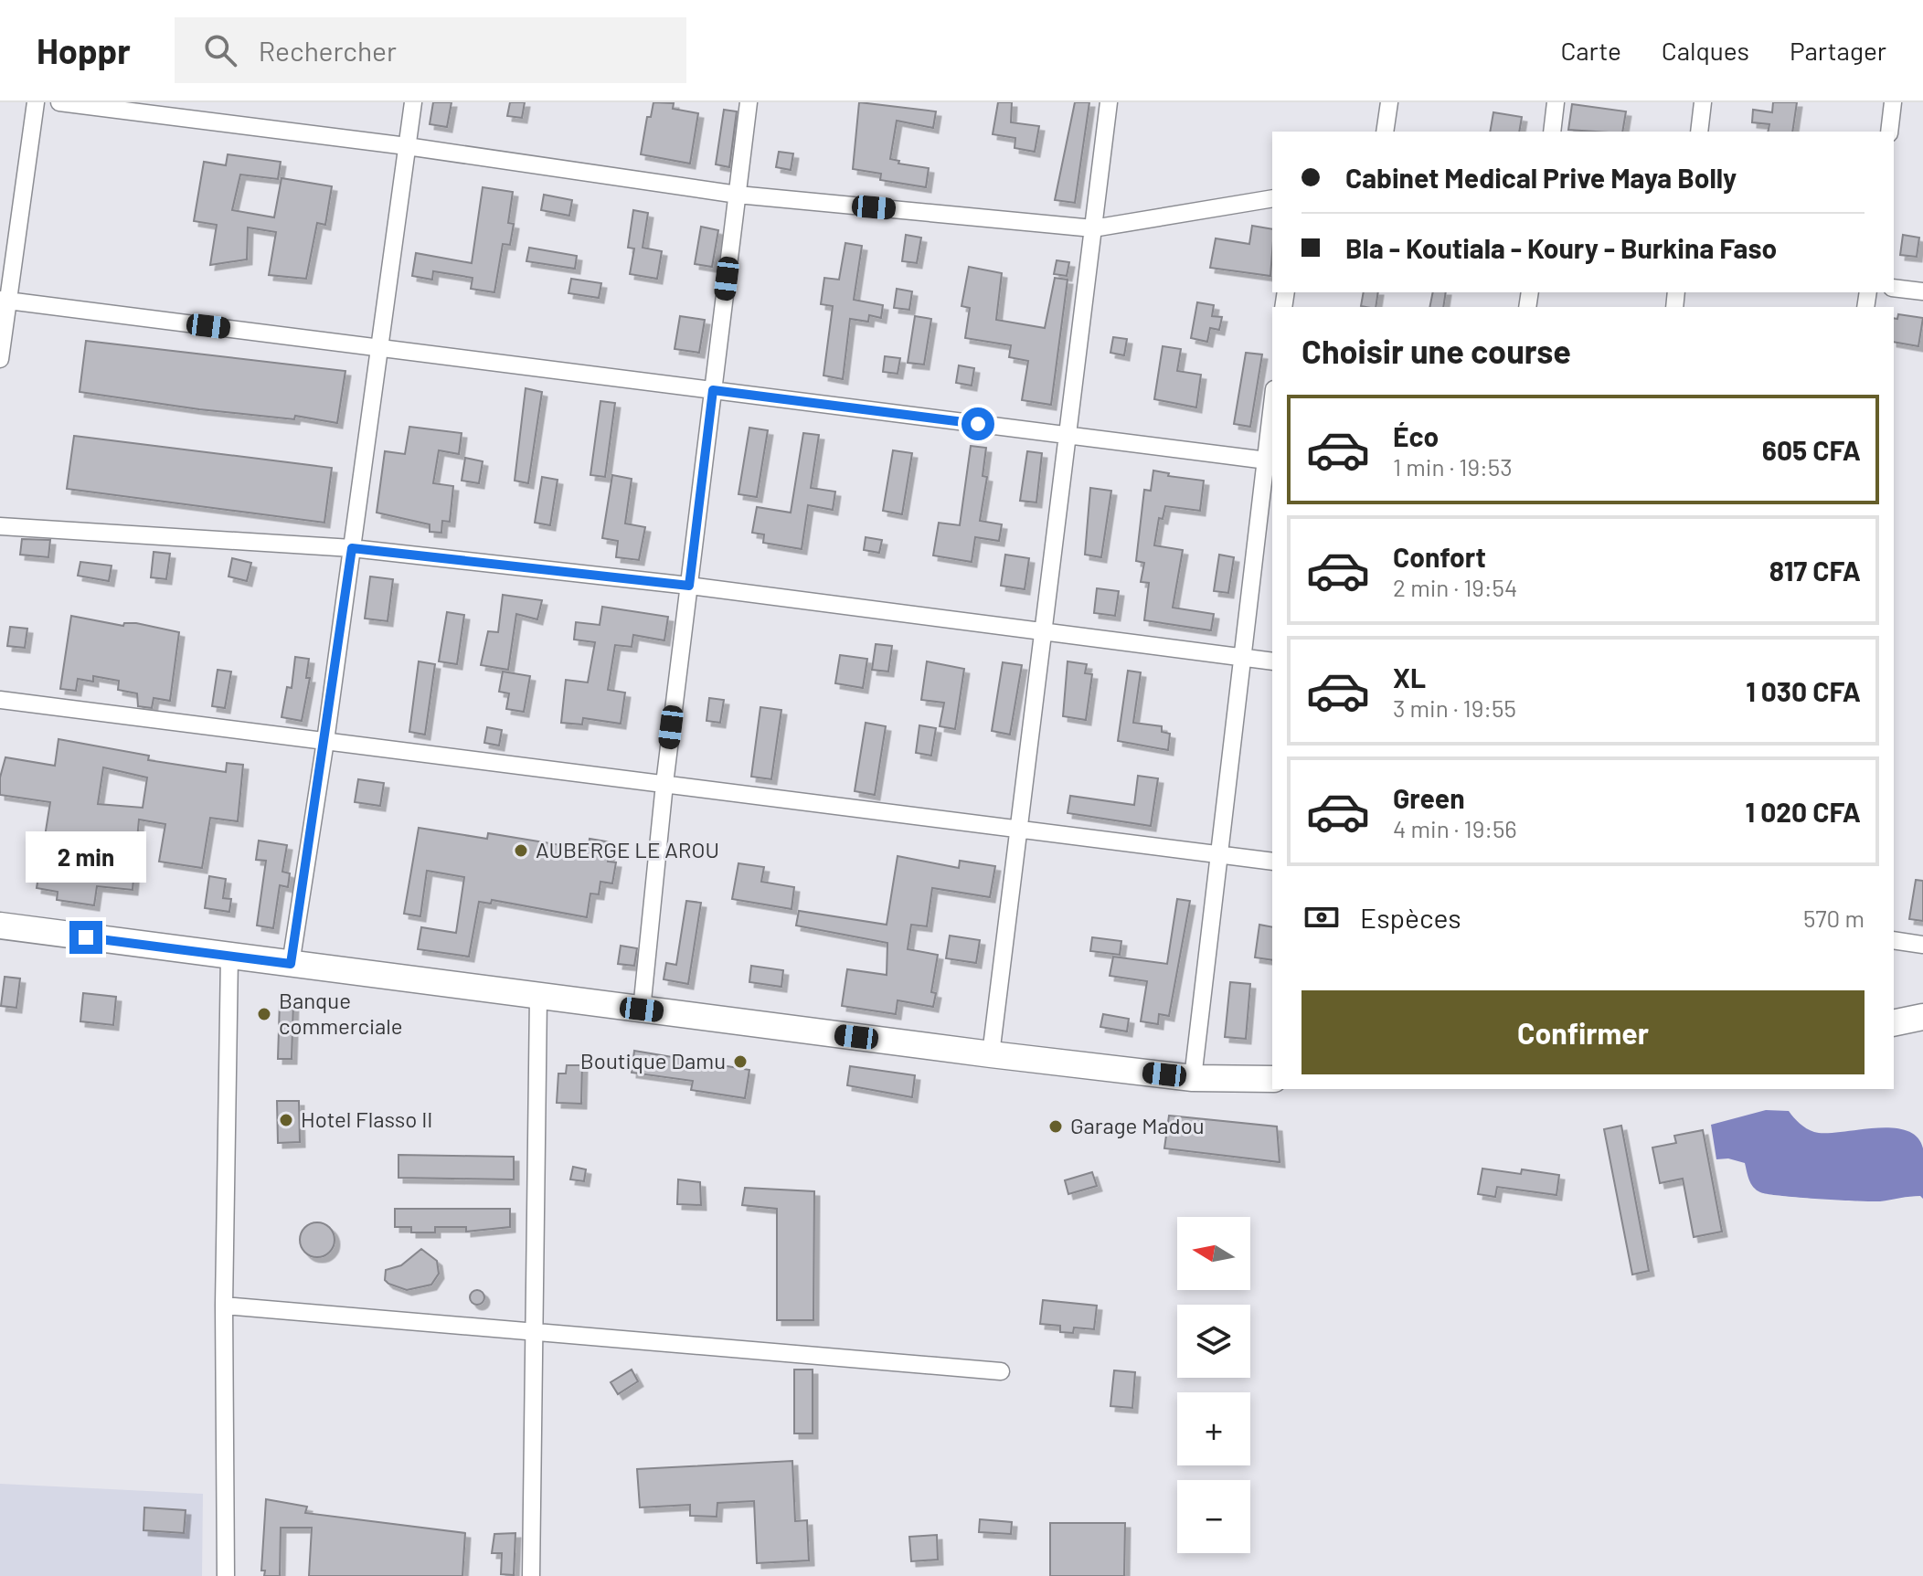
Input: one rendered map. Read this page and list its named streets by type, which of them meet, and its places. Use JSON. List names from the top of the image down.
{
  "places": [
    "AUBERGE LE AROU",
    "Banque commerciale",
    "Boutique Damu",
    "Hotel Flasso II",
    "Garage Madou"
  ],
  "north": "left",
  "page": {
    "header": "Hoppr",
    "search": "Rechercher",
    "nav": ["Carte", "Calques", "Partager"],
    "banner": ["Cabinet Medical Prive Maya Bolly", "Bla - Koutiala - Koury - Burkina Faso"],
    "heading": "Choisir une course",
    "list": [
      {
        "name": "Éco",
        "note": "1 min · 19:53",
        "value": "605 CFA"
      },
      {
        "name": "Confort",
        "note": "2 min · 19:54",
        "value": "817 CFA"
      },
      {
        "name": "XL",
        "note": "3 min · 19:55",
        "value": "1 030 CFA"
      },
      {
        "name": "Green",
        "note": "4 min · 19:56",
        "value": "1 020 CFA"
      }
    ],
    "bubble": "2 min",
    "pay": ["Espèces", "570 m"],
    "buttons": "Confirmer",
    "map_buttons": ["+", "−"]
  }
}
